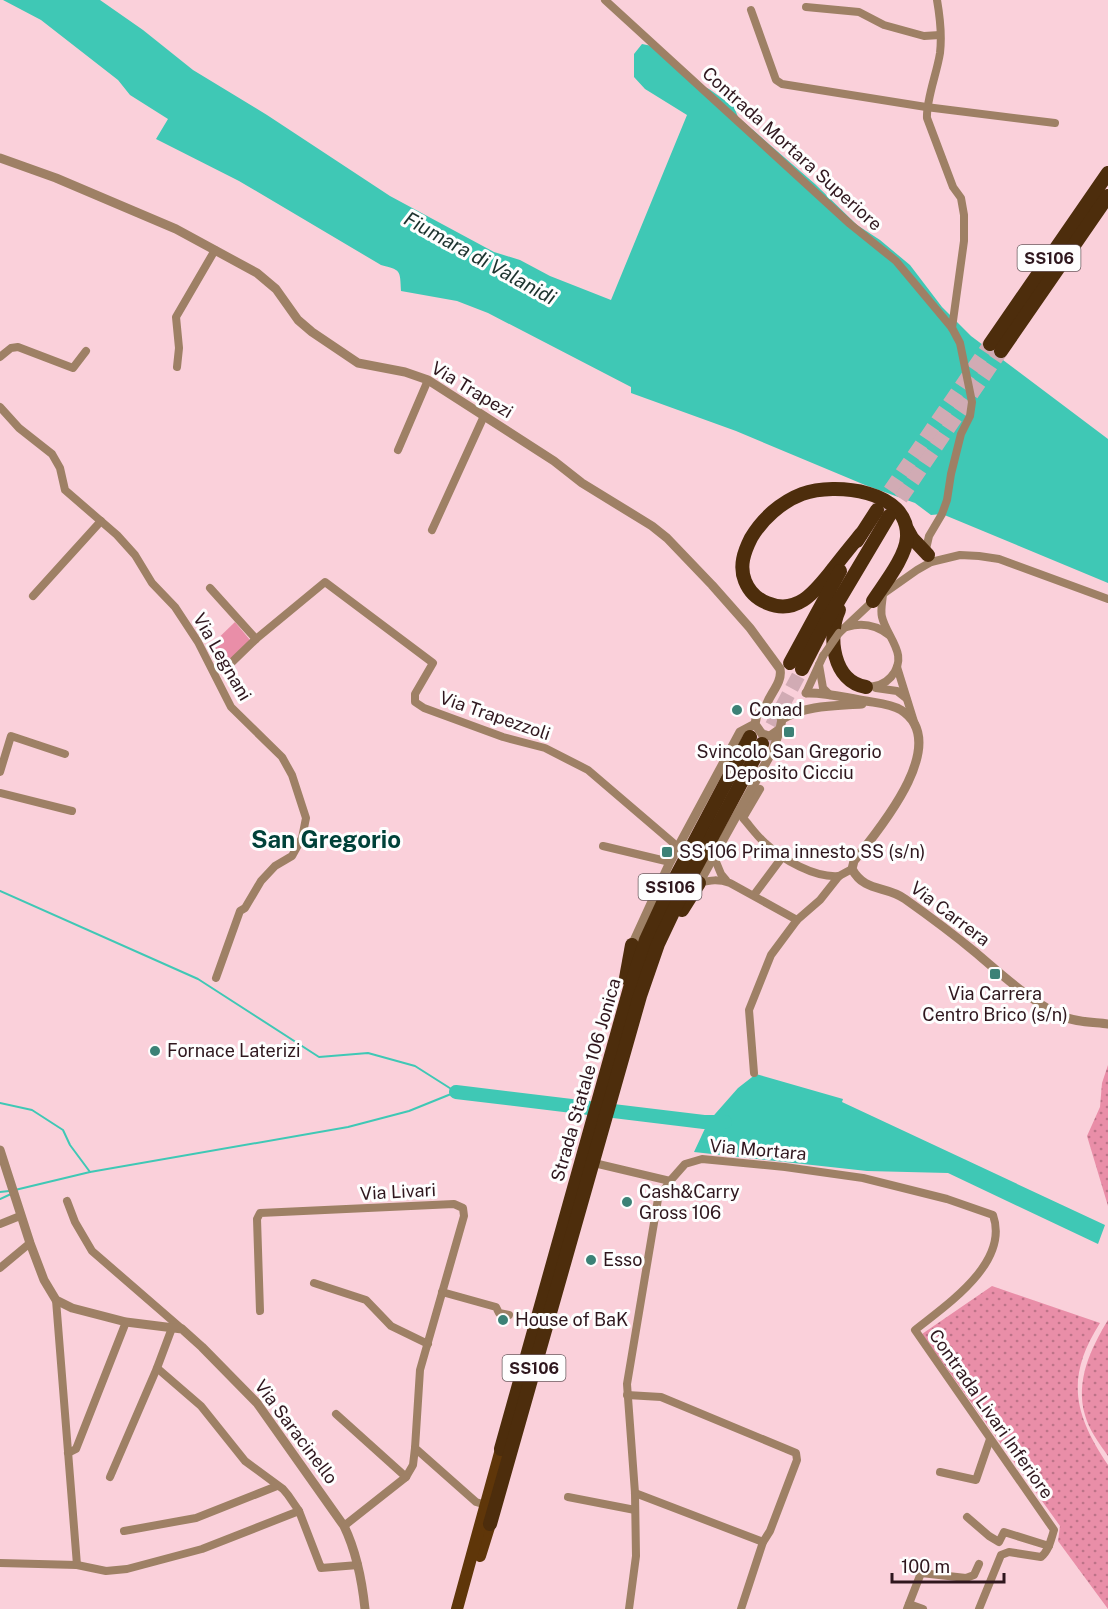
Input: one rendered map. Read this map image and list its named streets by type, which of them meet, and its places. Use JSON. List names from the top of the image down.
{
  "streets": {
    "highway": ["SS106", "Strada Statale 106 Jonica"],
    "street": [
      "Contrada Mortara Superiore",
      "Via Trapezi",
      "Via Legnani",
      "Via Trapezzoli",
      "Via Carrera",
      "Via Mortara",
      "Via Livari",
      "Contrada Livari Inferiore",
      "Via Saracinello"
    ]
  },
  "crossings": [
    ["Via Mortara", "Contrada Livari Inferiore"]
  ],
  "districts": ["San Gregorio"],
  "water": ["Fiumara di Valanidi"],
  "places": {
    "other": [
      "Conad",
      "Fornace Laterizi",
      "Cash&Carry Gross 106",
      "Esso",
      "House of BaK"
    ],
    "transit": ["Svincolo San Gregorio Deposito Cicciu", "SS 106 Prima innesto SS (s/n)", "Via Carrera Centro Brico (s/n)"]
  },
  "scale_bar": "100 m"
}
